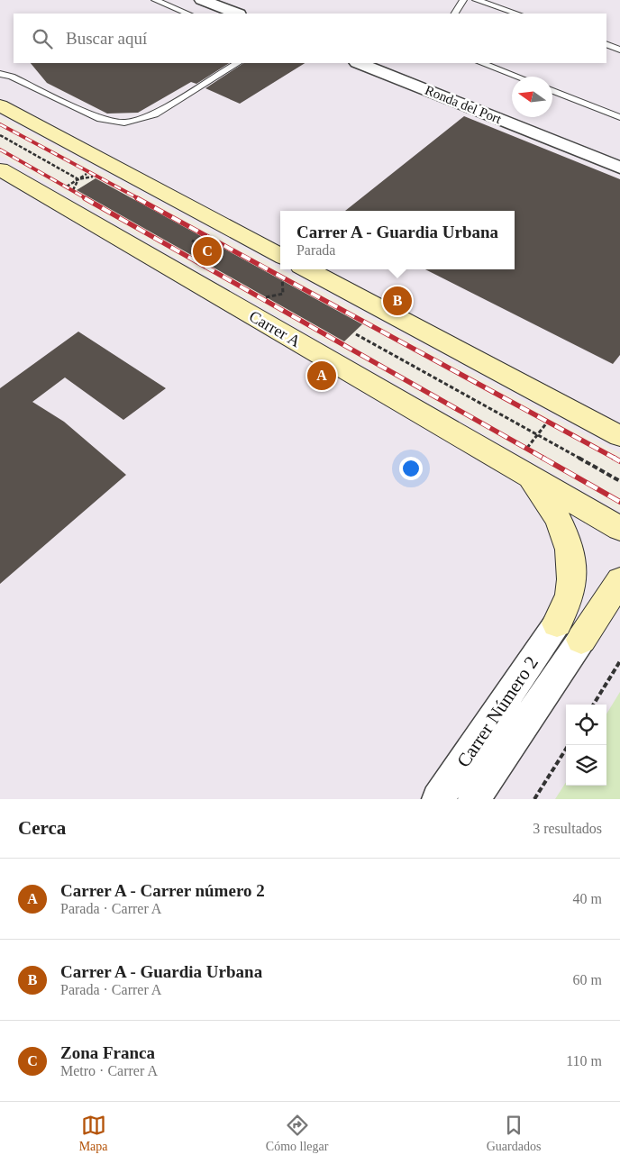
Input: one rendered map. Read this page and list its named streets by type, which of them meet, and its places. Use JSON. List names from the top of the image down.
{
  "streets": {
    "main road": ["Carrer A"],
    "street": ["Ronda del Port", "Carrer Número 2"]
  },
  "north": "left",
  "page": {
    "search": "Buscar aquí",
    "popup": ["Carrer A - Guardia Urbana", "Parada"],
    "pins": ["C", "B", "A"],
    "heading": ["Cerca", "3 resultados"],
    "list": [
      {
        "mark": "A",
        "name": "Carrer A - Carrer número 2",
        "note": "Parada · Carrer A",
        "value": "40 m"
      },
      {
        "mark": "B",
        "name": "Carrer A - Guardia Urbana",
        "note": "Parada · Carrer A",
        "value": "60 m"
      },
      {
        "mark": "C",
        "name": "Zona Franca",
        "note": "Metro · Carrer A",
        "value": "110 m"
      }
    ],
    "nav": ["Mapa", "Cómo llegar", "Guardados"]
  }
}
